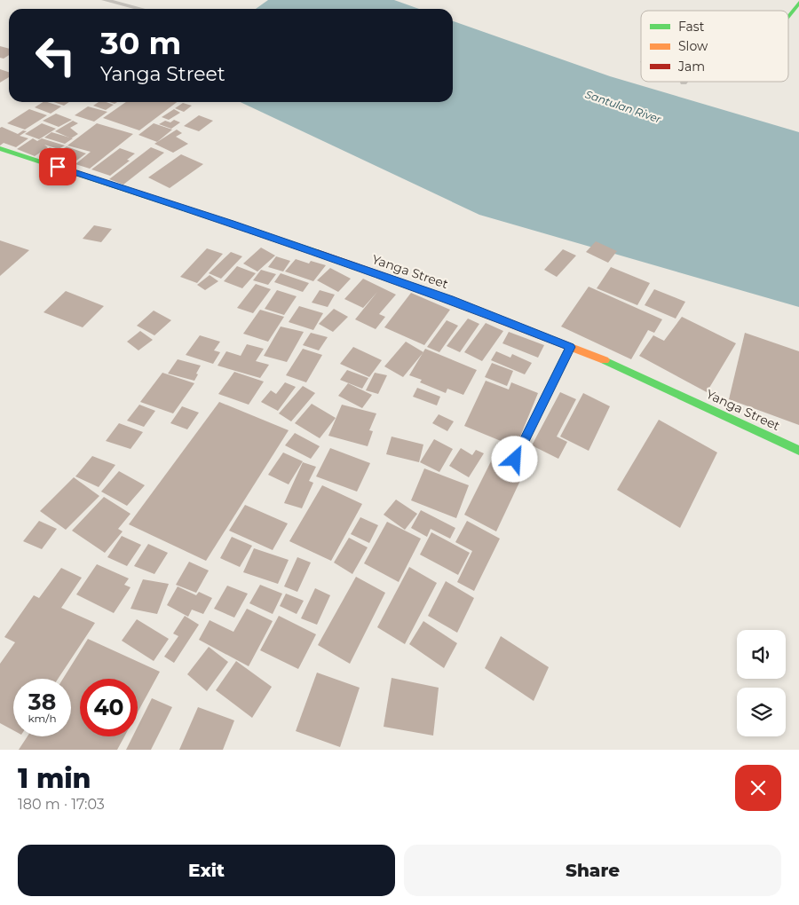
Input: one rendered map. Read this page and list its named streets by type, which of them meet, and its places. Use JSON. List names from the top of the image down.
{
  "streets": {
    "street": ["Yanga Street"]
  },
  "water": ["Santulan River"],
  "legend": ["Fast", "Slow", "Jam"],
  "page": {
    "turn": ["30 m", "Yanga Street"],
    "speed": "38 km/h",
    "limit": "40",
    "heading": ["1 min", "180 m · 17:03"],
    "buttons": ["Exit", "Share"]
  }
}
